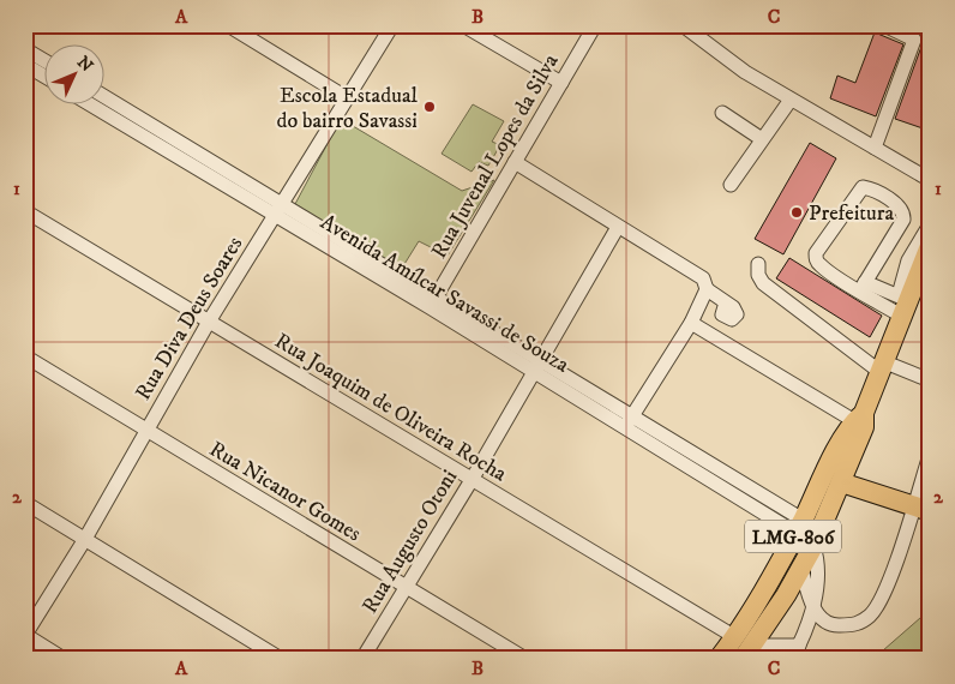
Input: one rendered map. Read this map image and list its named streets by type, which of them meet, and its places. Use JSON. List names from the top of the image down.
{
  "streets": {
    "highway": ["LMG-806"],
    "street": [
      "Rua Juvenal Lopes da Silva",
      "Avenida Amílcar Savassi de Souza",
      "Rua Diva Deus Soares",
      "Rua Joaquim de Oliveira Rocha",
      "Rua Nicanor Gomes",
      "Rua Augusto Otoni"
    ]
  },
  "crossings": [
    ["Rua Juvenal Lopes da Silva", "Avenida Amílcar Savassi de Souza"],
    ["Avenida Amílcar Savassi de Souza", "Rua Diva Deus Soares"],
    ["Avenida Amílcar Savassi de Souza", "LMG-806"],
    ["Avenida Amílcar Savassi de Souza", "Rua Augusto Otoni"],
    ["Rua Diva Deus Soares", "Rua Joaquim de Oliveira Rocha"],
    ["Rua Diva Deus Soares", "Rua Nicanor Gomes"],
    ["Rua Joaquim de Oliveira Rocha", "LMG-806"],
    ["Rua Joaquim de Oliveira Rocha", "Rua Augusto Otoni"],
    ["Rua Nicanor Gomes", "Rua Augusto Otoni"]
  ],
  "places": ["Escola Estadual do bairro Savassi", "Prefeitura"],
  "north": "top right",
  "grid": {
    "columns": ["A", "B", "C"],
    "rows": ["1", "2"]
  }
}
